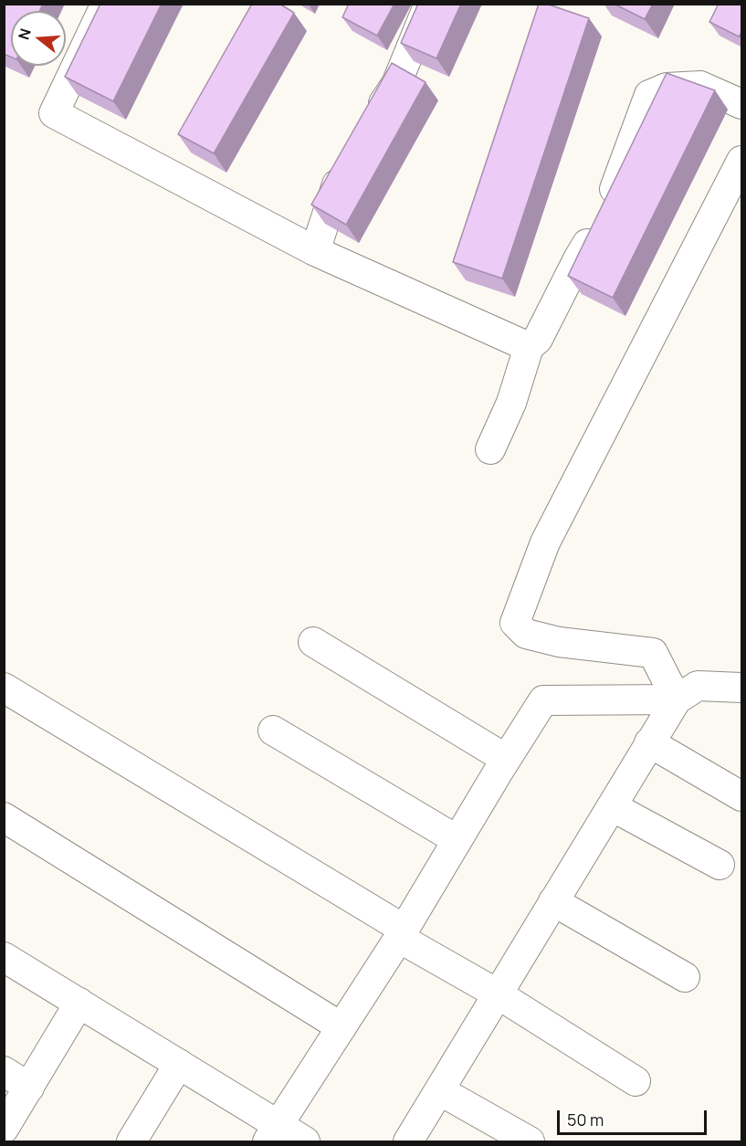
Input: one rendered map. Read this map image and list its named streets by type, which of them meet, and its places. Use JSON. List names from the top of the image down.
{
  "scale_bar": "50 m",
  "north": "left"
}
